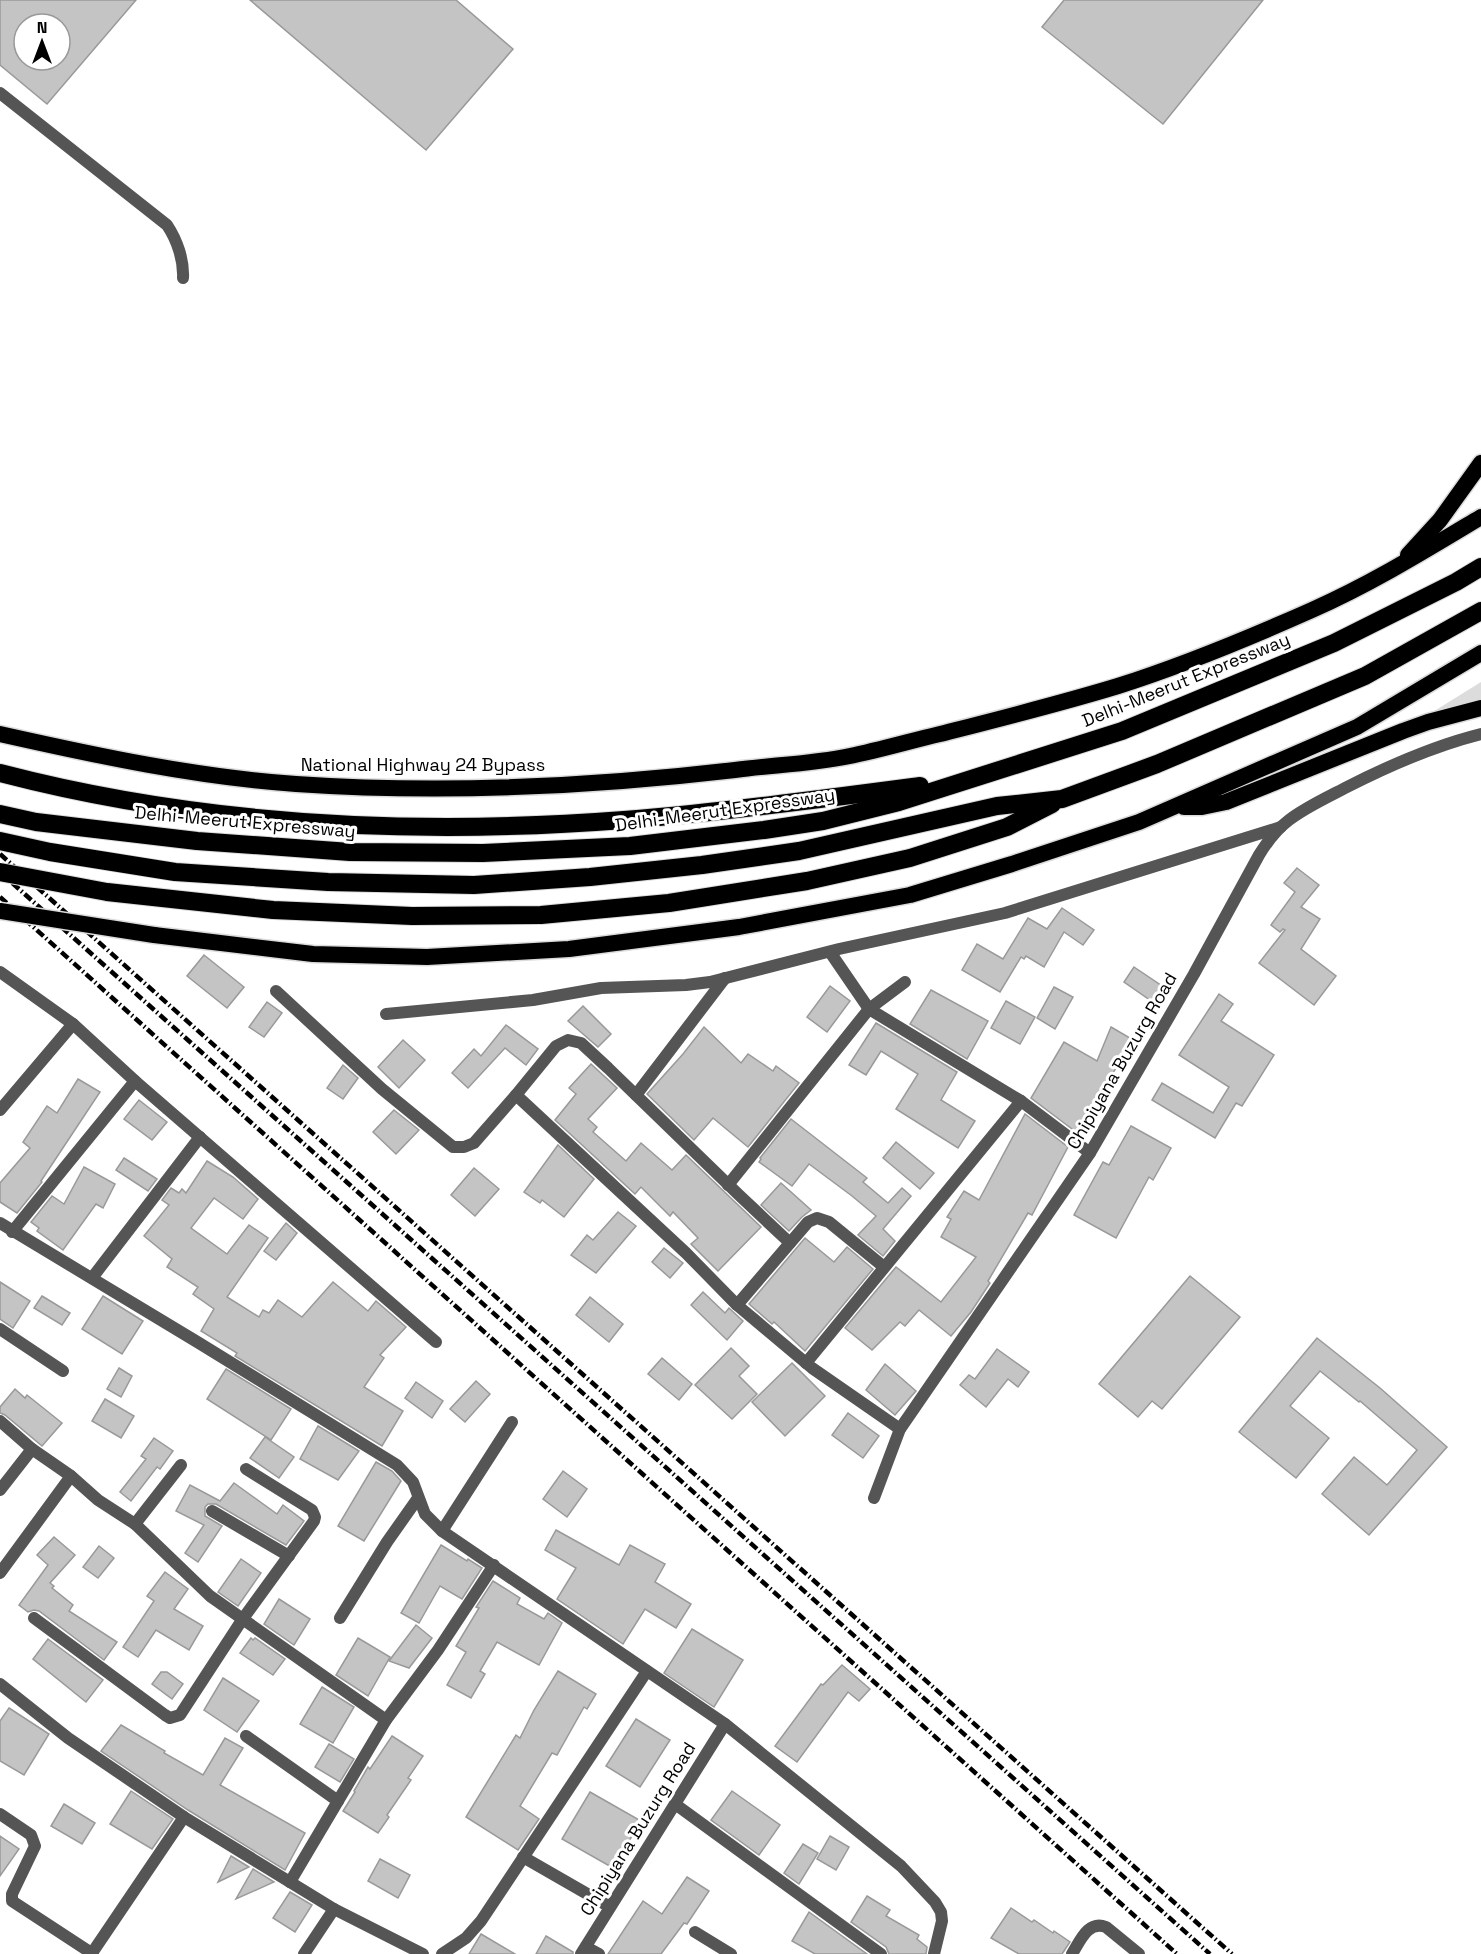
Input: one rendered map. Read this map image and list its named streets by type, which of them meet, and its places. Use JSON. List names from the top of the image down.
{
  "streets": {
    "highway": ["Delhi-Meerut Expressway", "National Highway 24 Bypass"],
    "street": ["Chipiyana Buzurg Road"]
  },
  "north": "top"
}
